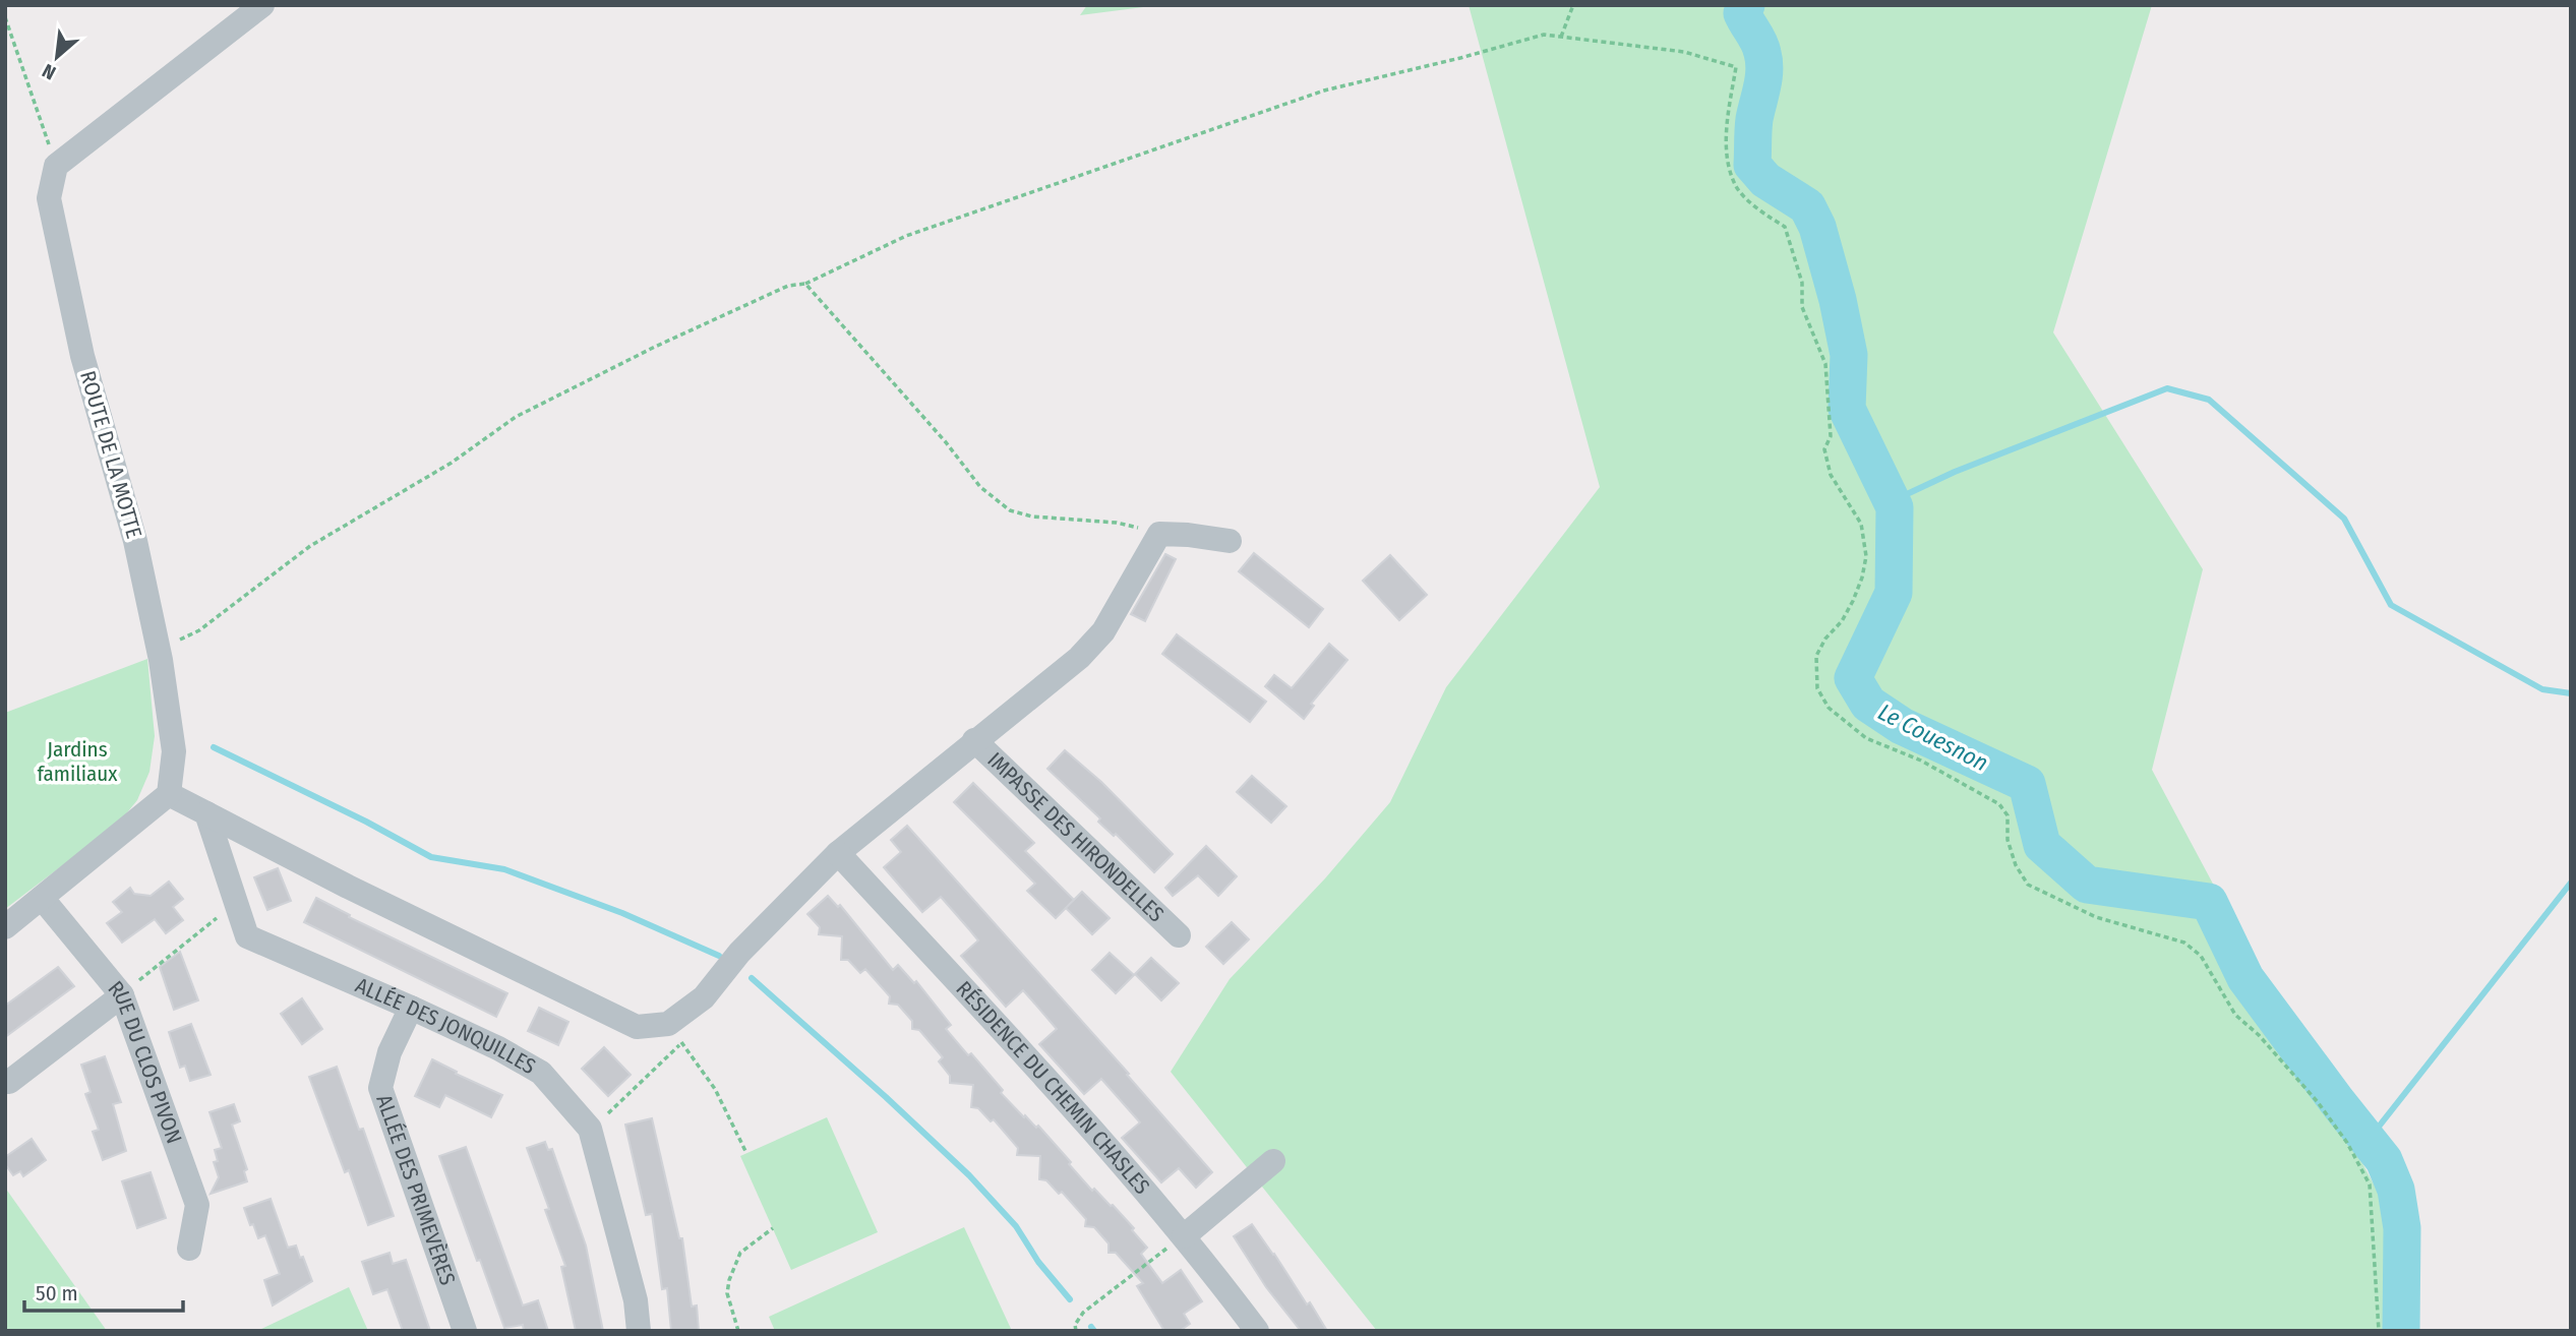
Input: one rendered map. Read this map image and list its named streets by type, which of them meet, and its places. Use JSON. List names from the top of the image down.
{
  "streets": {
    "street": [
      "ROUTE DE LA MOTTE",
      "IMPASSE DES HIRONDELLES",
      "ALLÉE DES JONQUILLES",
      "RUE DU CLOS PIVON",
      "RÉSIDENCE DU CHEMIN CHASLES",
      "ALLÉE DES PRIMEVÈRES"
    ]
  },
  "crossings": [
    ["ALLÉE DES JONQUILLES", "ALLÉE DES PRIMEVÈRES"]
  ],
  "water": ["Le Couesnon"],
  "parks": ["Jardins familiaux"],
  "scale_bar": "50 m",
  "north": "bottom left"
}
